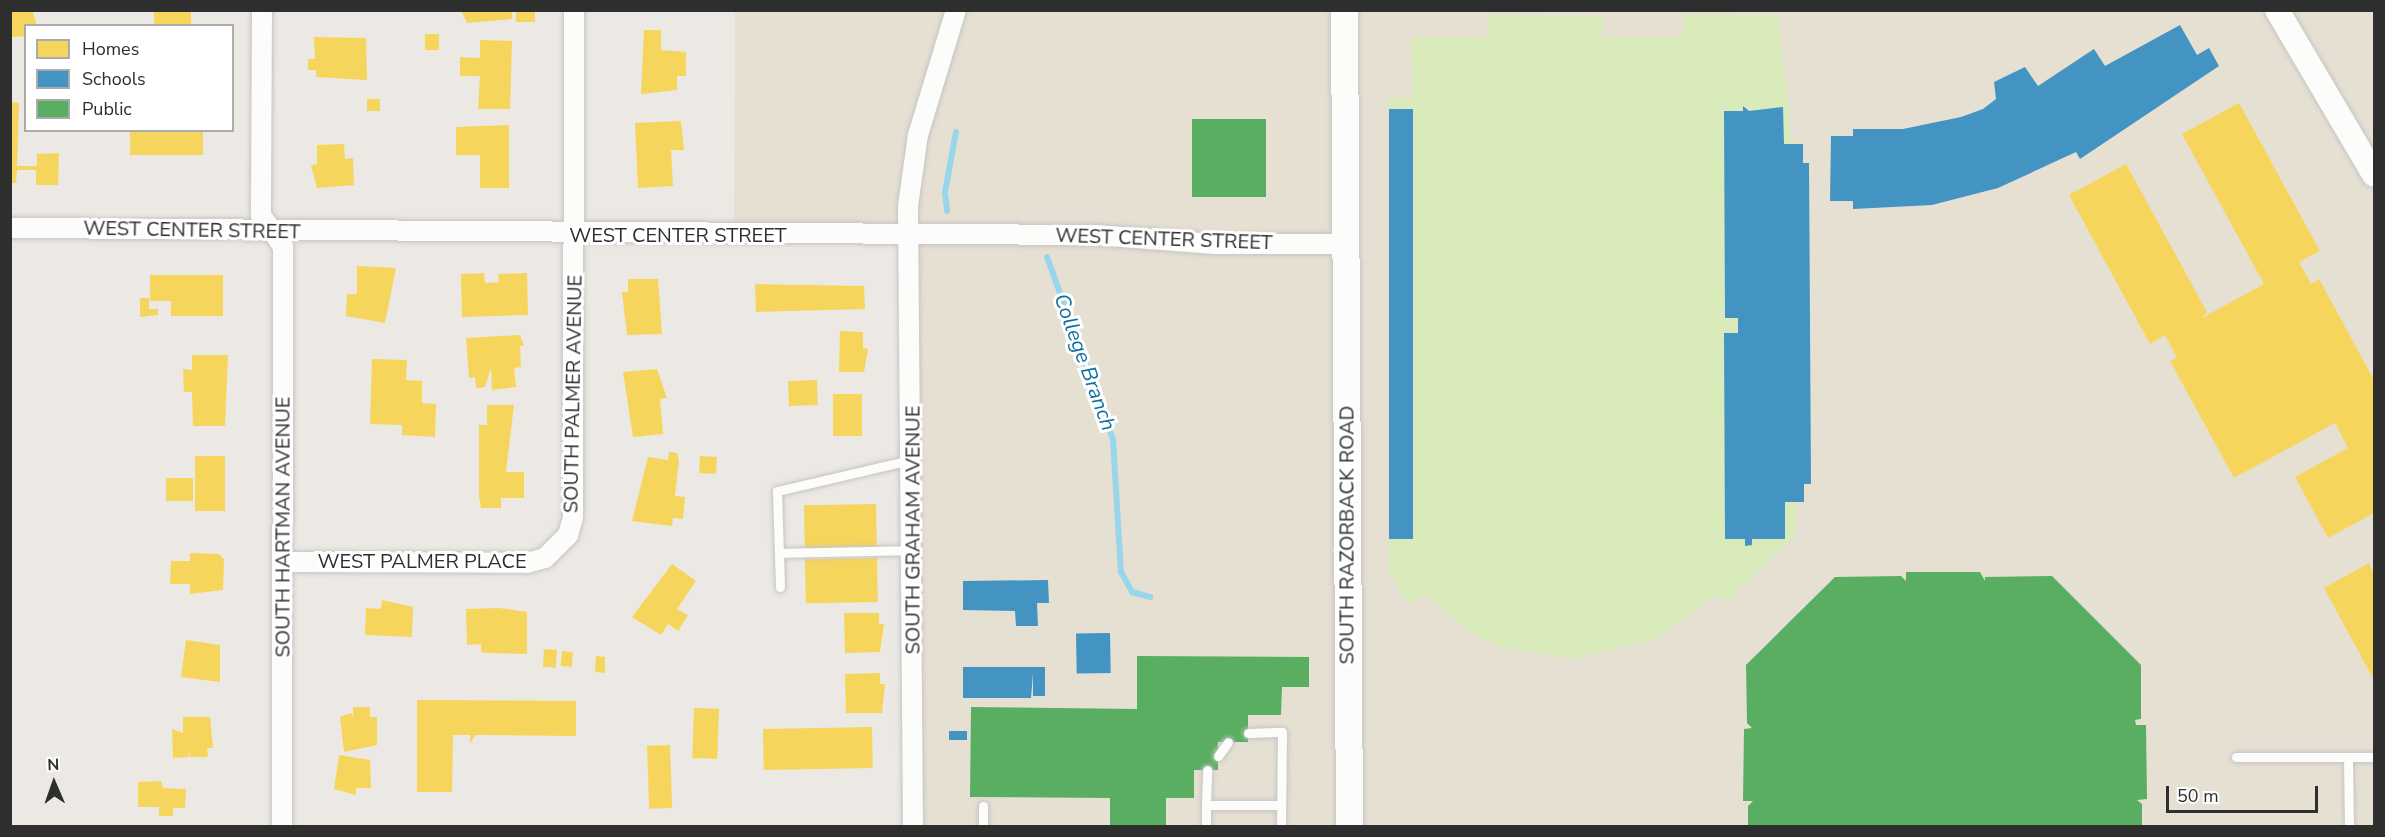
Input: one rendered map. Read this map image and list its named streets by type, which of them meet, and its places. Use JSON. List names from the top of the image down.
{
  "streets": {
    "main road": ["SOUTH RAZORBACK ROAD"],
    "street": [
      "WEST CENTER STREET",
      "SOUTH PALMER AVENUE",
      "SOUTH HARTMAN AVENUE",
      "SOUTH GRAHAM AVENUE",
      "WEST PALMER PLACE"
    ]
  },
  "crossings": [
    ["WEST CENTER STREET", "SOUTH PALMER AVENUE"],
    ["WEST CENTER STREET", "SOUTH HARTMAN AVENUE"],
    ["WEST CENTER STREET", "SOUTH GRAHAM AVENUE"],
    ["WEST CENTER STREET", "SOUTH RAZORBACK ROAD"],
    ["SOUTH PALMER AVENUE", "WEST PALMER PLACE"],
    ["SOUTH HARTMAN AVENUE", "WEST PALMER PLACE"]
  ],
  "water": ["College Branch"],
  "legend": ["Homes", "Schools", "Public"],
  "scale_bar": "50 m",
  "north": "top"
}
